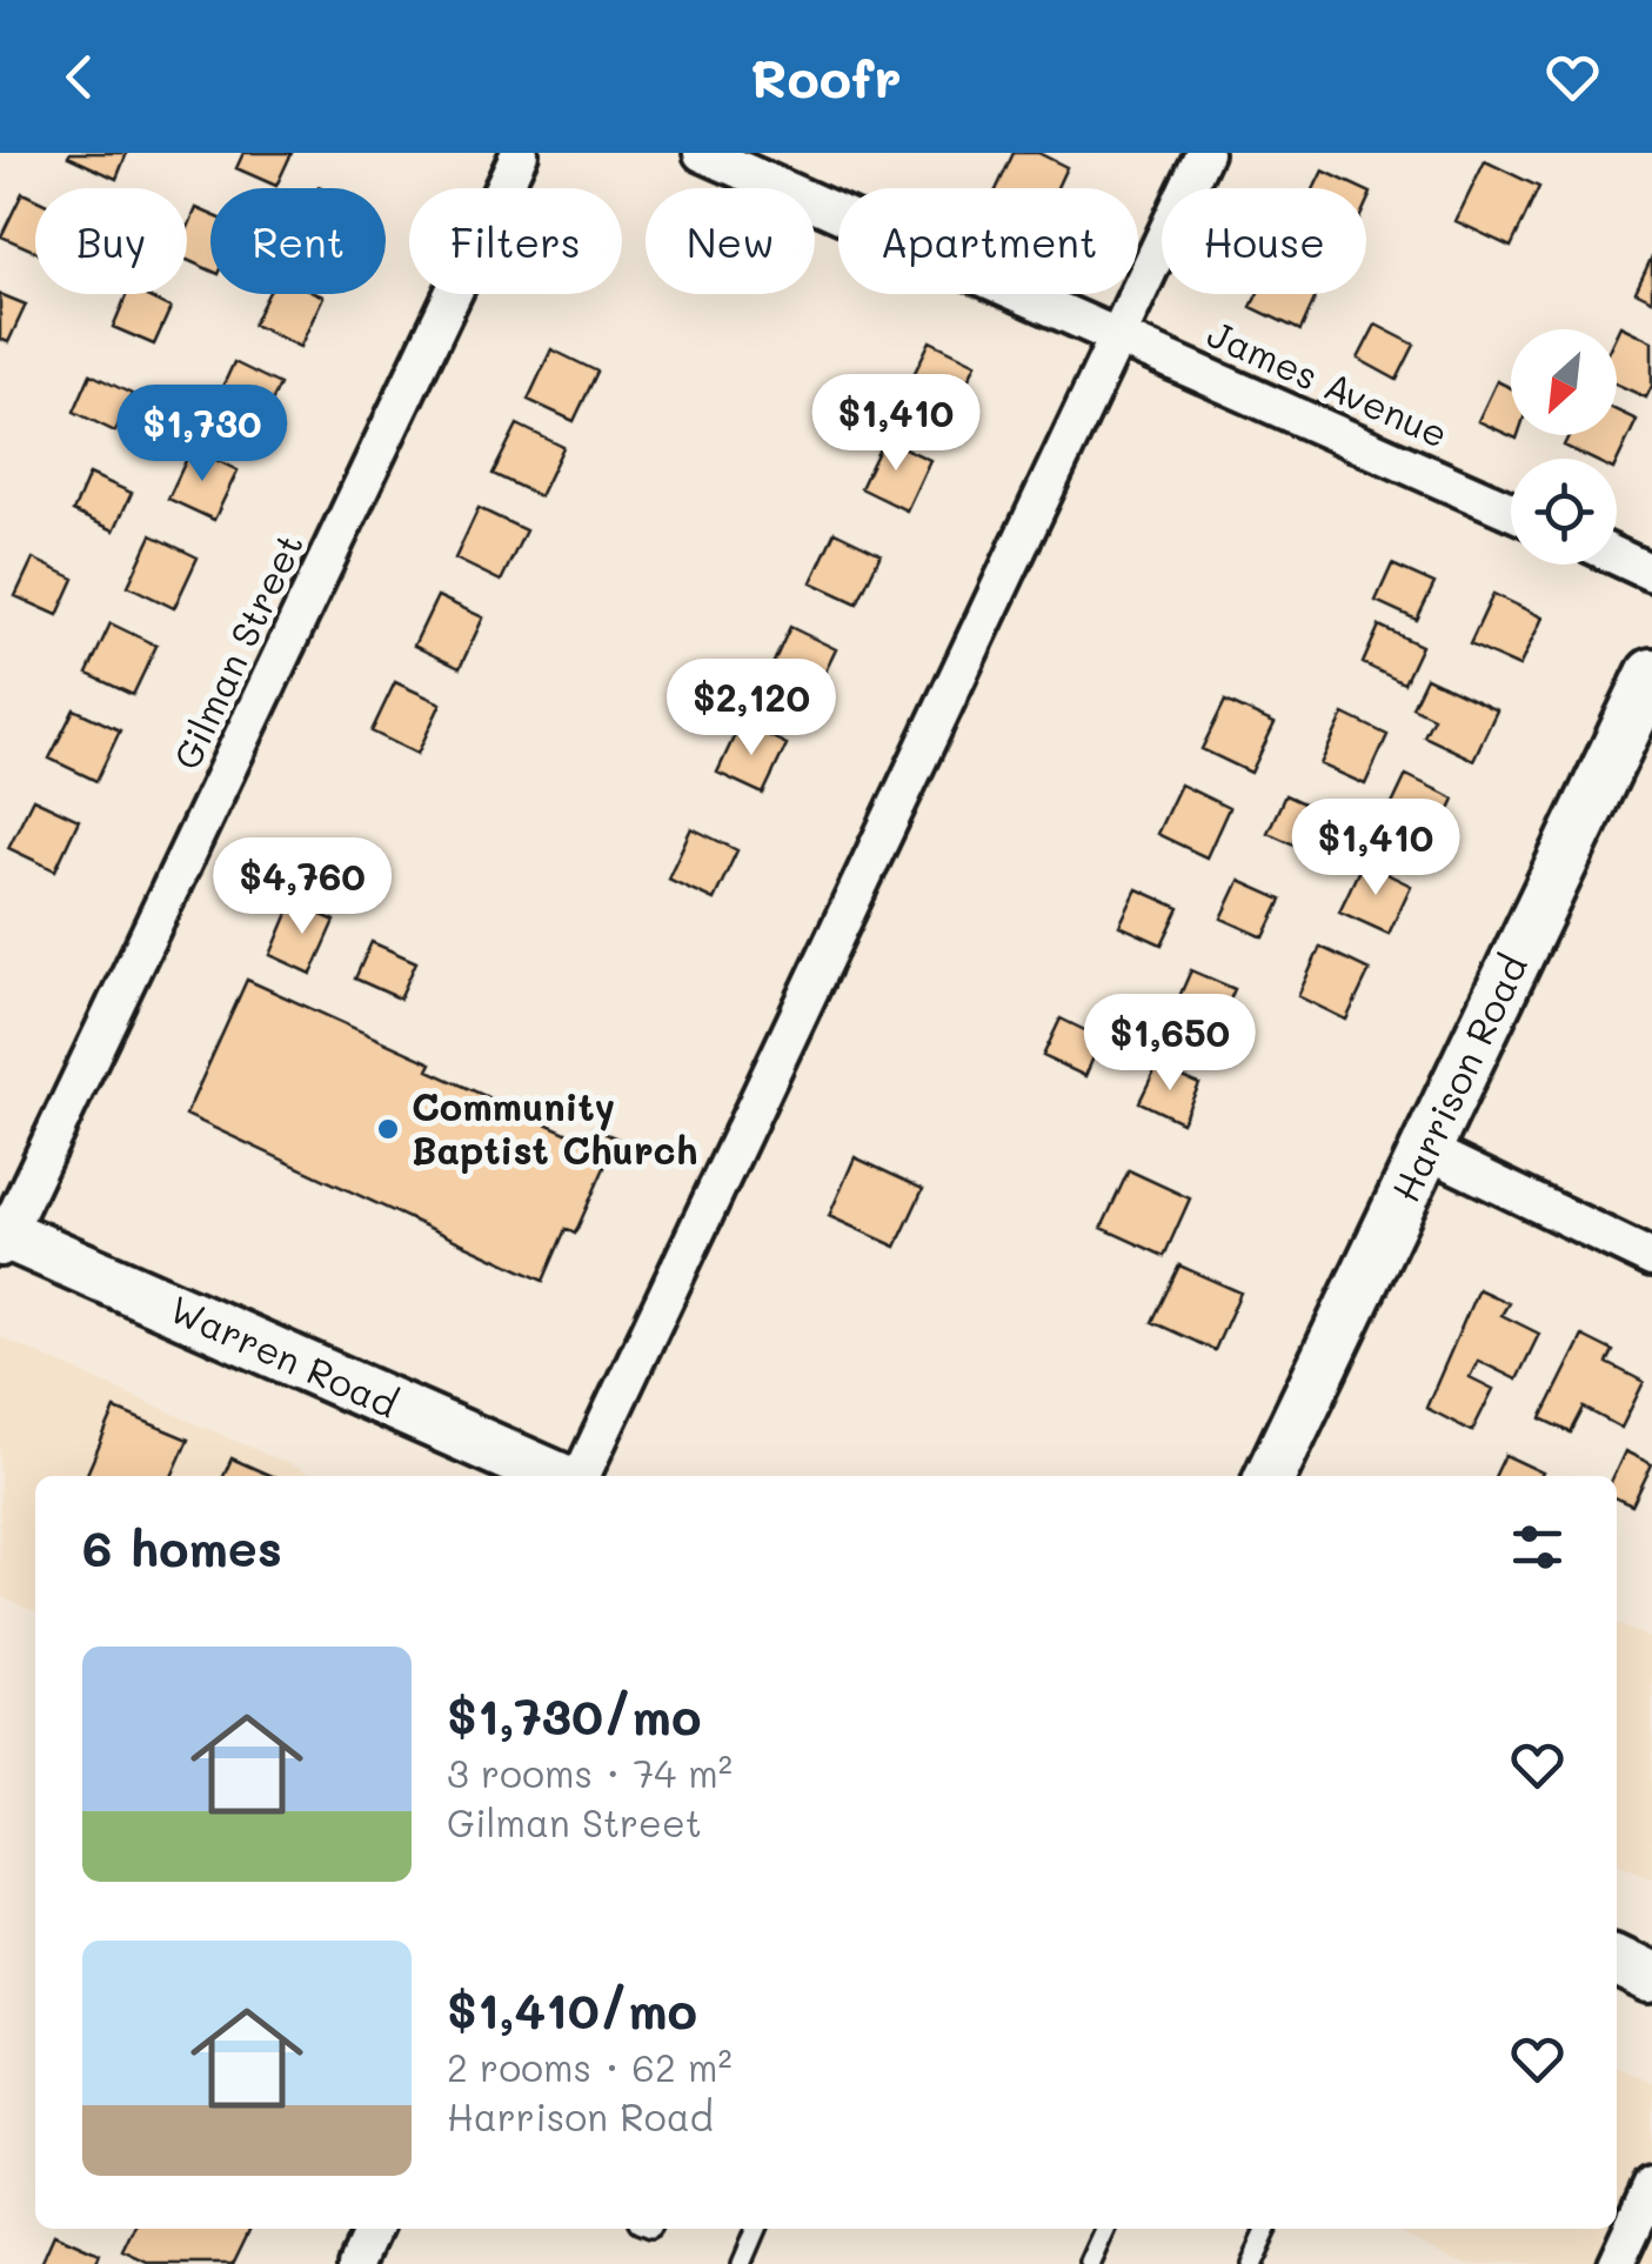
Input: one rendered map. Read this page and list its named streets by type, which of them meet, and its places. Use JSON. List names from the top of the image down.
{
  "streets": {
    "street": [
      "James Avenue",
      "Gilman Street",
      "Harrison Road",
      "Warren Road"
    ]
  },
  "crossings": [
    ["Gilman Street", "Warren Road"]
  ],
  "places": ["Community Baptist Church"],
  "north": "bottom left",
  "page": {
    "header": "Roofr",
    "chip": [
      "Buy",
      "Rent",
      "Filters",
      "New",
      "Apartment",
      "House"
    ],
    "price": [
      "$1,410",
      "$1,730",
      "$2,120",
      "$1,410",
      "$4,760",
      "$1,650"
    ],
    "heading": "6 homes",
    "list": [
      {
        "name": "$1,730/mo",
        "note": "3 rooms · 74 m² · Gilman Street"
      },
      {
        "name": "$1,410/mo",
        "note": "2 rooms · 62 m² · Harrison Road"
      }
    ]
  }
}
